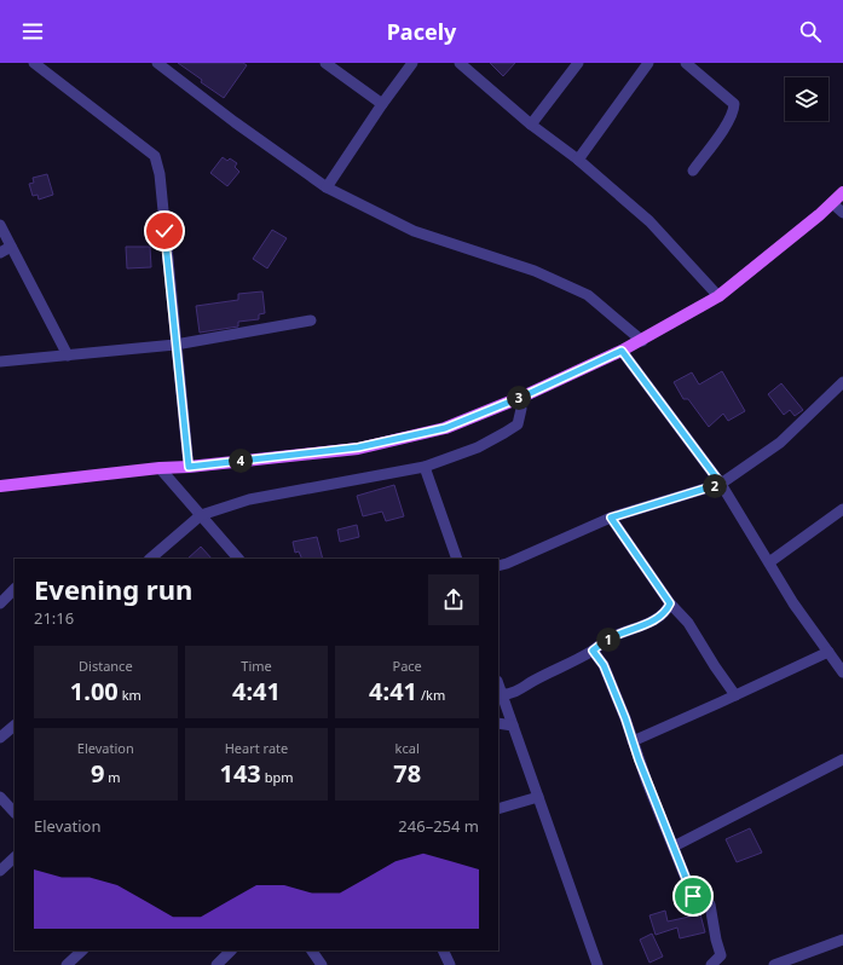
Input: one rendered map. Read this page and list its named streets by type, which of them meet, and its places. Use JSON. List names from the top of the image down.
{
  "page": {
    "header": "Pacely",
    "pins": [
      "3",
      "4",
      "2",
      "1"
    ],
    "heading": ["Evening run", "21:16"],
    "stats": [
      ["Distance", "1.00 km"],
      ["Time", "4:41"],
      ["Pace", "4:41 /km"],
      ["Elevation", "9 m"],
      ["Heart rate", "143 bpm"],
      ["kcal", "78"]
    ],
    "chart": ["Elevation", "246–254 m"]
  }
}
